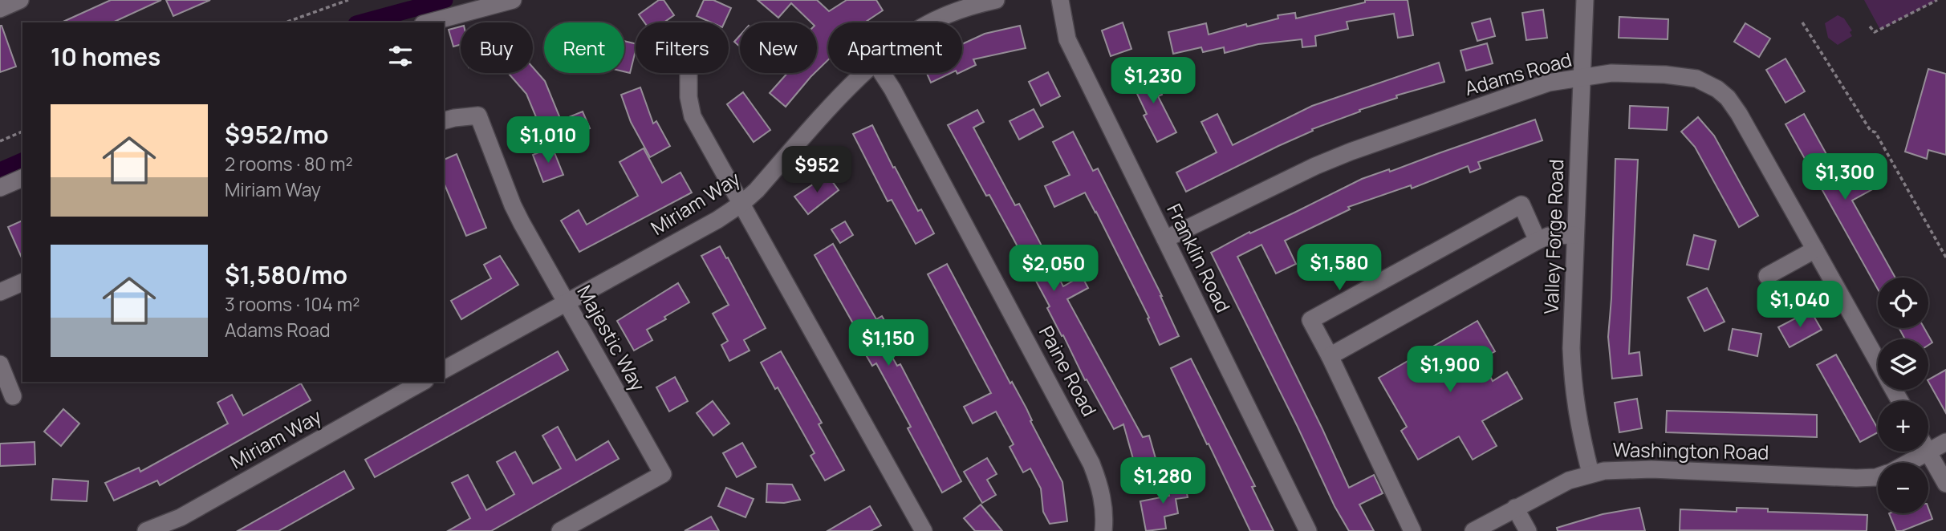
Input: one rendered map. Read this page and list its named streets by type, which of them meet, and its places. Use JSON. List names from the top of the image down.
{
  "streets": {
    "street": [
      "Adams Road",
      "Miriam Way",
      "Valley Forge Road",
      "Franklin Road",
      "Majestic Way",
      "Paine Road",
      "Washington Road"
    ]
  },
  "crossings": [
    ["Adams Road", "Valley Forge Road"],
    ["Adams Road", "Franklin Road"],
    ["Miriam Way", "Majestic Way"],
    ["Valley Forge Road", "Washington Road"]
  ],
  "page": {
    "chip": [
      "Buy",
      "Rent",
      "Filters",
      "New",
      "Apartment"
    ],
    "heading": "10 homes",
    "price": [
      "$1,230",
      "$1,010",
      "$952",
      "$1,300",
      "$1,580",
      "$2,050",
      "$1,040",
      "$1,150",
      "$1,900",
      "$1,280"
    ],
    "list": [
      {
        "name": "$952/mo",
        "note": "2 rooms · 80 m² · Miriam Way"
      },
      {
        "name": "$1,580/mo",
        "note": "3 rooms · 104 m² · Adams Road"
      }
    ],
    "map_buttons": ["+", "−"]
  }
}
